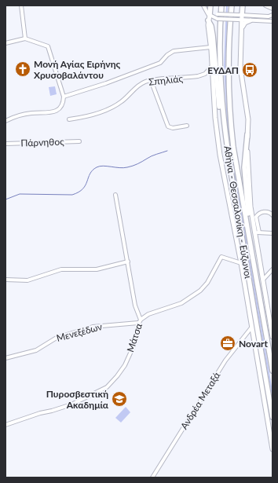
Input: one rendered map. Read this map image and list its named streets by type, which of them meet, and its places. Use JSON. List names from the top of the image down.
{
  "streets": {
    "highway": ["Αθήνα - Θεσσαλονίκη - Εύζωνοι"],
    "street": [
      "Σπηλιάς",
      "Πάρνηθος",
      "Μενεξέδων",
      "Μάτσα",
      "Ανδρέα Μεταξά"
    ]
  },
  "crossings": [
    ["Μενεξέδων", "Μάτσα"]
  ],
  "places": {
    "church": ["Μονή Αγίας Ειρήνης Χρυσοβαλάντου"],
    "bus stop": ["ΕΥΔΑΠ"],
    "office": ["Novart"],
    "school or university": ["Πυροσβεστική Ακαδημία"]
  }
}
